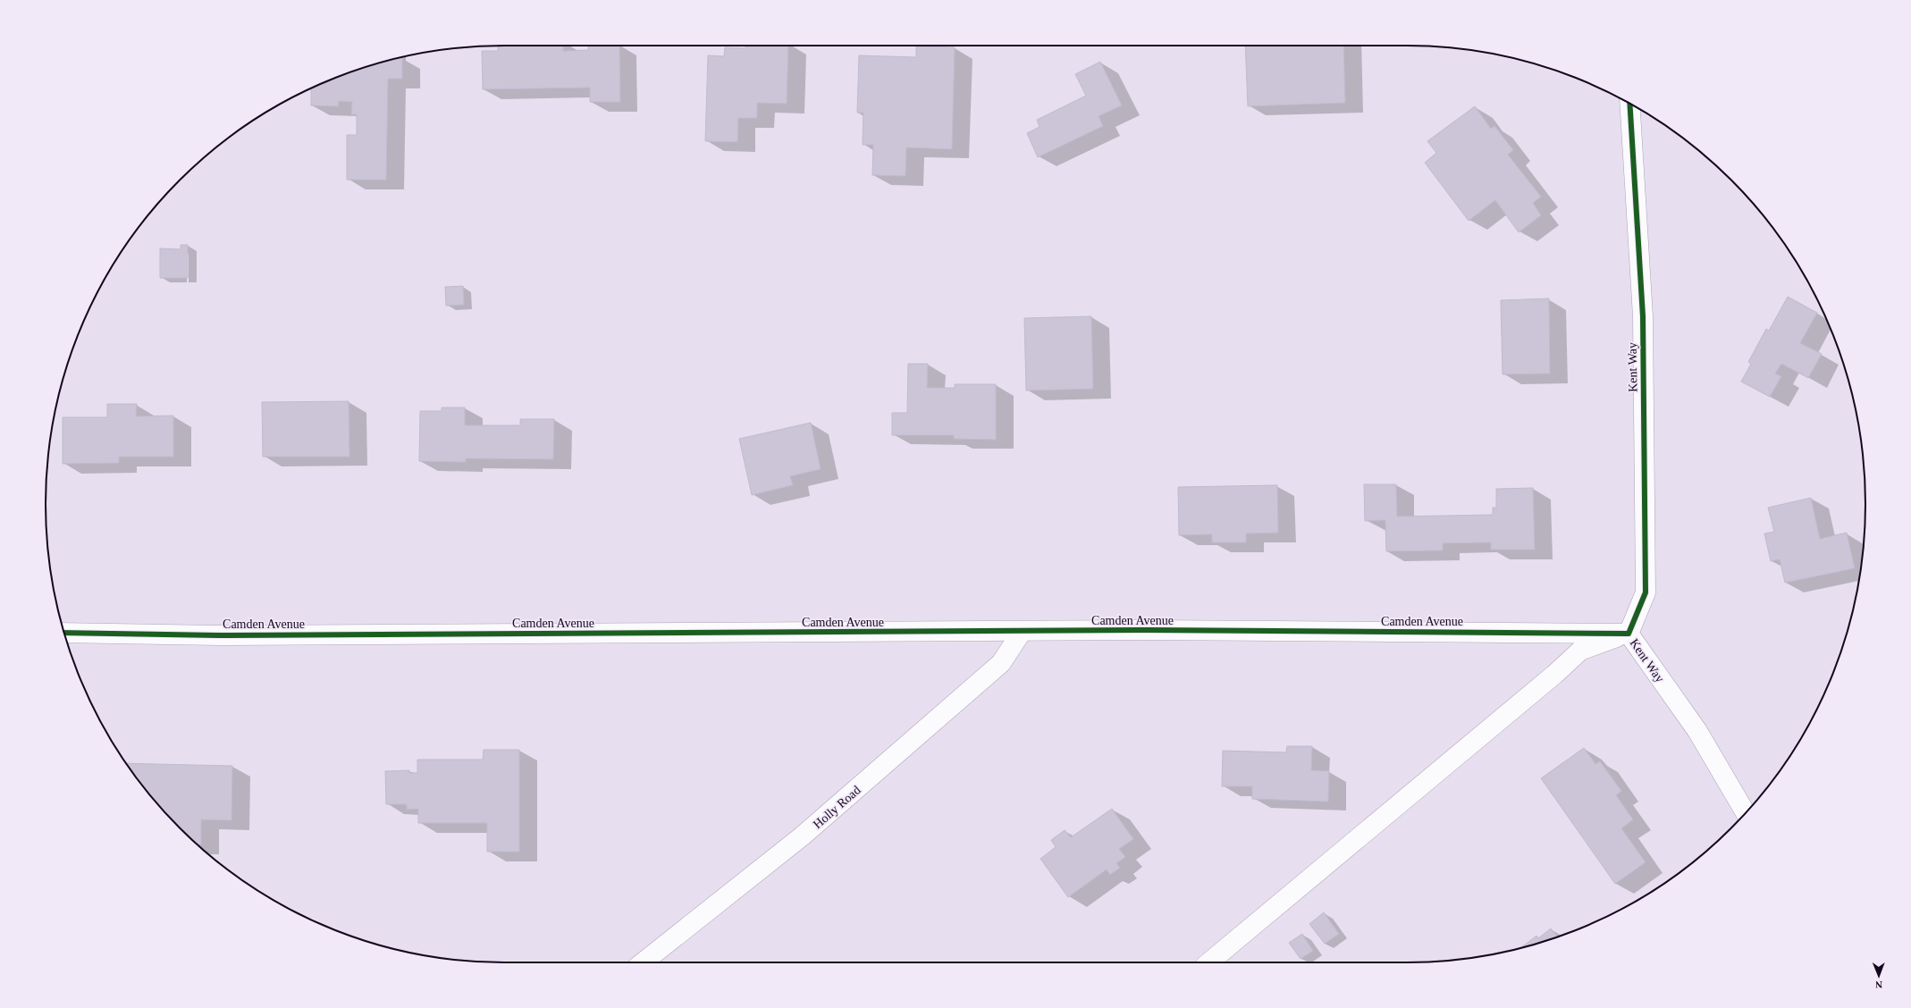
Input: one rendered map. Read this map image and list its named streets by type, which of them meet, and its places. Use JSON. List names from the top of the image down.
{
  "streets": {
    "street": ["Kent Way", "Camden Avenue", "Holly Road"]
  },
  "crossings": [
    ["Kent Way", "Camden Avenue"],
    ["Camden Avenue", "Holly Road"]
  ],
  "north": "bottom"
}
